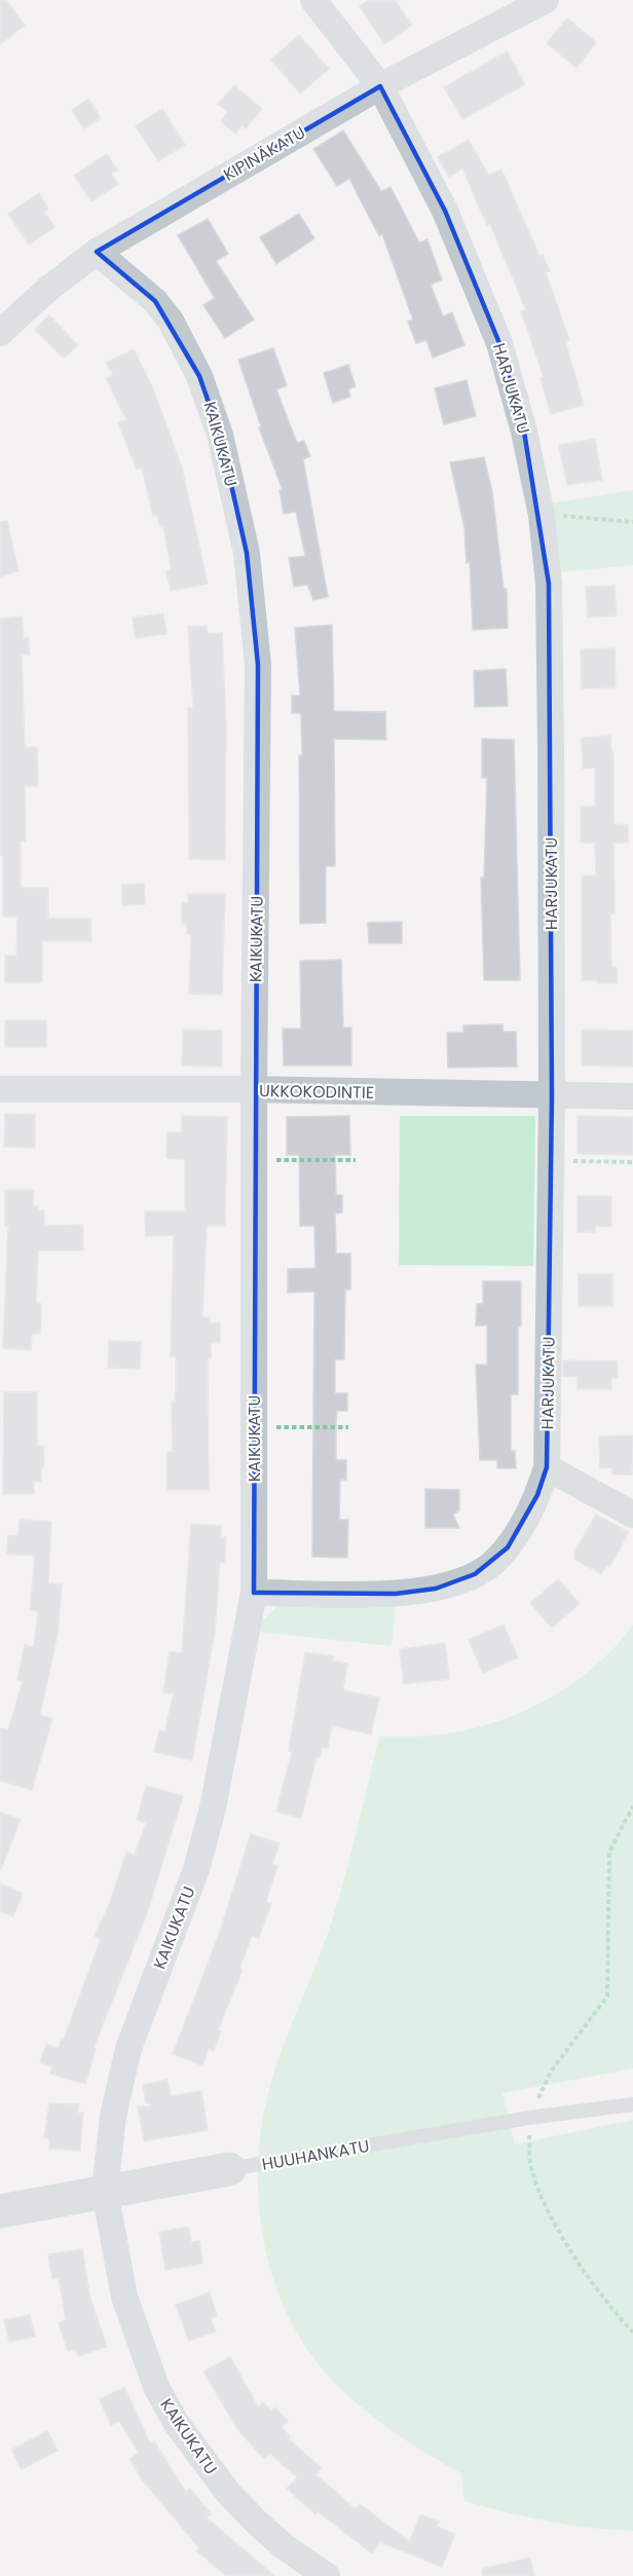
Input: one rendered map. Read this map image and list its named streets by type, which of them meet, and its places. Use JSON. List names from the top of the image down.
{
  "streets": {
    "street": [
      "KIPINÄKATU",
      "HARJUKATU",
      "KAIKUKATU",
      "UKKOKODINTIE",
      "HUUHANKATU"
    ]
  },
  "crossings": [
    ["KIPINÄKATU", "HARJUKATU"],
    ["KIPINÄKATU", "KAIKUKATU"],
    ["HARJUKATU", "KAIKUKATU"],
    ["HARJUKATU", "UKKOKODINTIE"],
    ["KAIKUKATU", "UKKOKODINTIE"],
    ["KAIKUKATU", "HUUHANKATU"]
  ]
}
